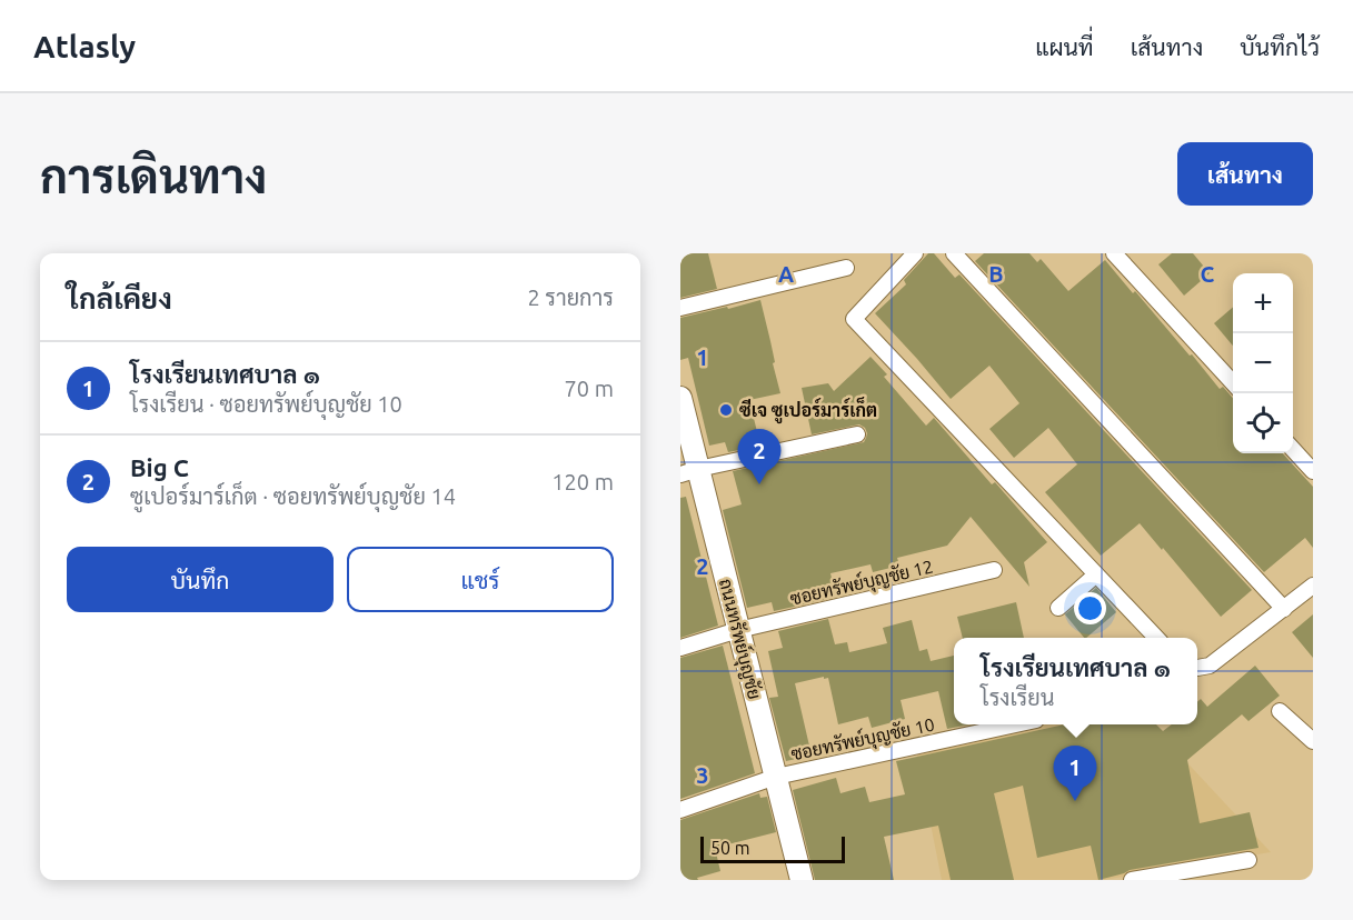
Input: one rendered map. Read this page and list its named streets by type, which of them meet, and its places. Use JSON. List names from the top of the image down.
{
  "streets": {
    "street": ["ซอยทรัพย์บุญชัย 12", "ถนนทรัพย์บุญชัย", "ซอยทรัพย์บุญชัย 10"]
  },
  "crossings": [
    ["ซอยทรัพย์บุญชัย 12", "ถนนทรัพย์บุญชัย"],
    ["ถนนทรัพย์บุญชัย", "ซอยทรัพย์บุญชัย 10"]
  ],
  "places": ["ซีเจ ซูเปอร์มาร์เก็ต"],
  "scale_bar": "50 m",
  "page": {
    "header": "Atlasly",
    "nav": ["แผนที่", "เส้นทาง", "บันทึกไว้"],
    "buttons": [
      "เส้นทาง",
      ["บันทึก", "แชร์"]
    ],
    "title": "การเดินทาง",
    "heading": ["ใกล้เคียง", "2 รายการ"],
    "map_buttons": ["+", "−"],
    "list": [
      {
        "mark": "1",
        "name": "โรงเรียนเทศบาล ๑",
        "note": "โรงเรียน · ซอยทรัพย์บุญชัย 10",
        "value": "70 m"
      },
      {
        "mark": "2",
        "name": "Big C",
        "note": "ซูเปอร์มาร์เก็ต · ซอยทรัพย์บุญชัย 14",
        "value": "120 m"
      }
    ],
    "pins": ["2", "1"],
    "popup": ["โรงเรียนเทศบาล ๑", "โรงเรียน"],
    "scale": "50 m"
  },
  "grid": {
    "columns": ["A", "B", "C"],
    "rows": ["1", "2", "3"]
  }
}
